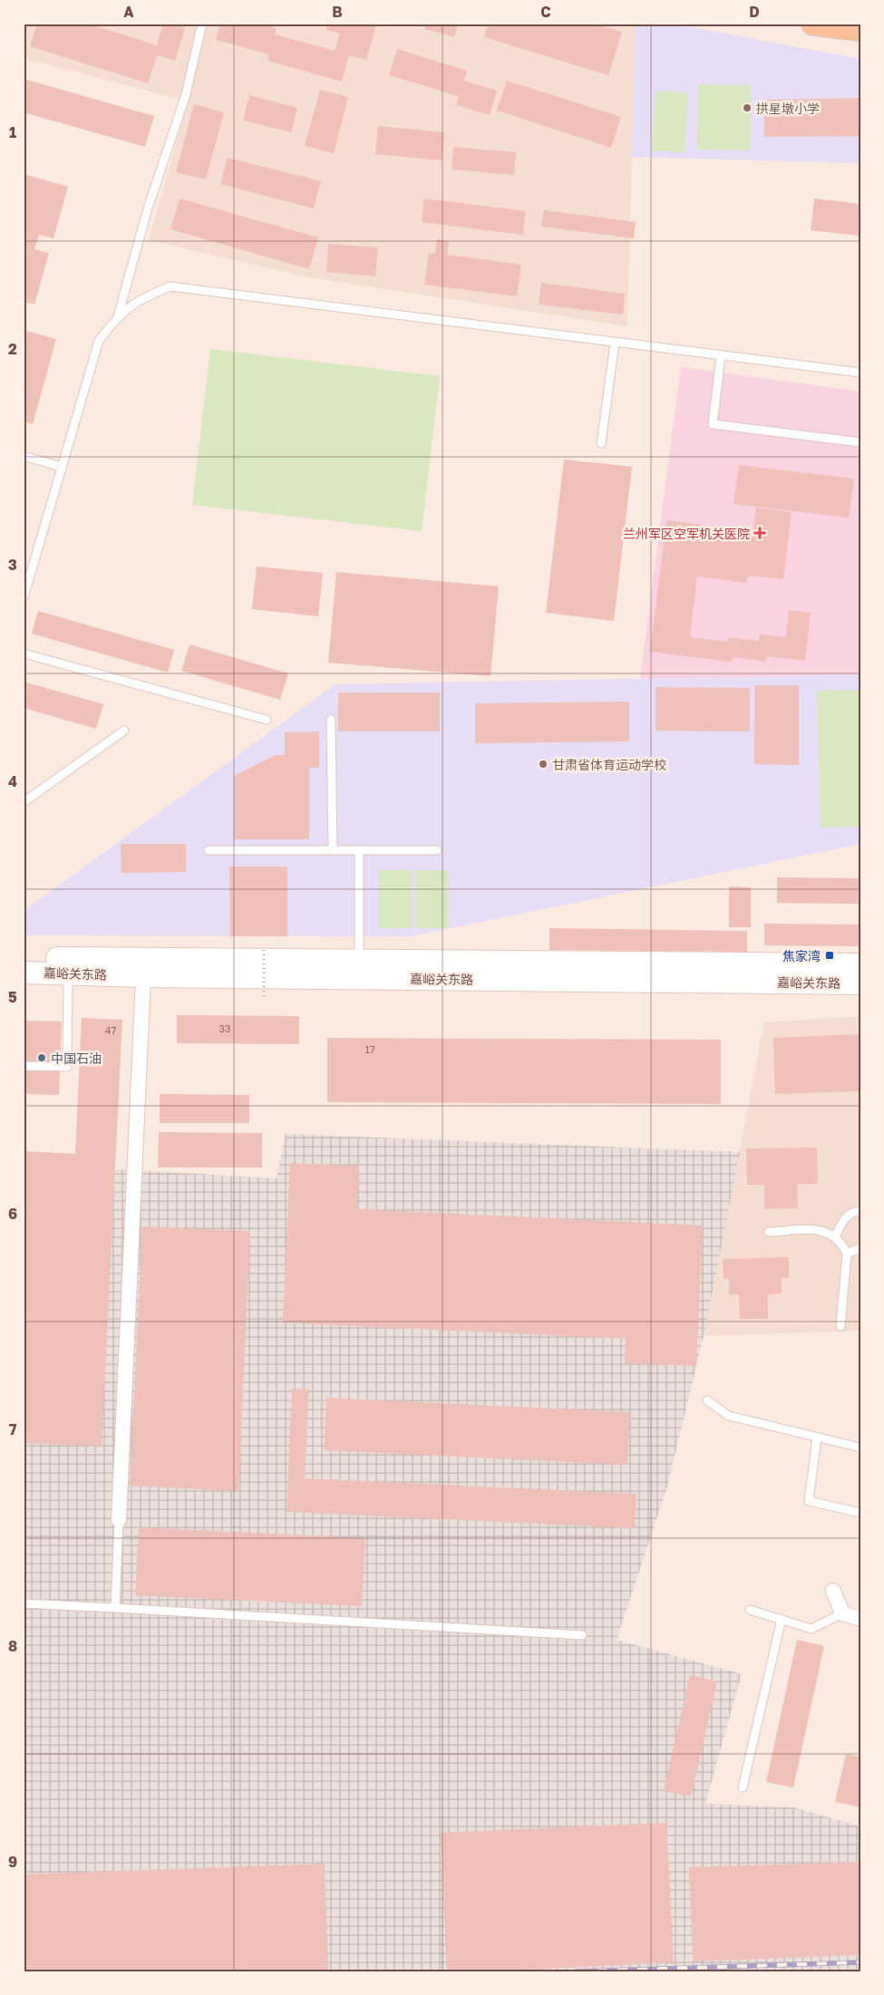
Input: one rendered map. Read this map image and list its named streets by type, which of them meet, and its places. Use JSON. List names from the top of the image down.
{
  "streets": {
    "main road": ["嘉峪关东路"]
  },
  "places": {
    "other": ["拱星墩小学", "甘肃省体育运动学校", "中国石油"],
    "health": ["兰州军区空军机关医院"],
    "transit": ["焦家湾"]
  },
  "house_numbers": ["33", "47", "17"],
  "grid": {
    "columns": [
      "A",
      "B",
      "C",
      "D"
    ],
    "rows": [
      "1",
      "2",
      "3",
      "4",
      "5",
      "6",
      "7",
      "8",
      "9"
    ]
  }
}
